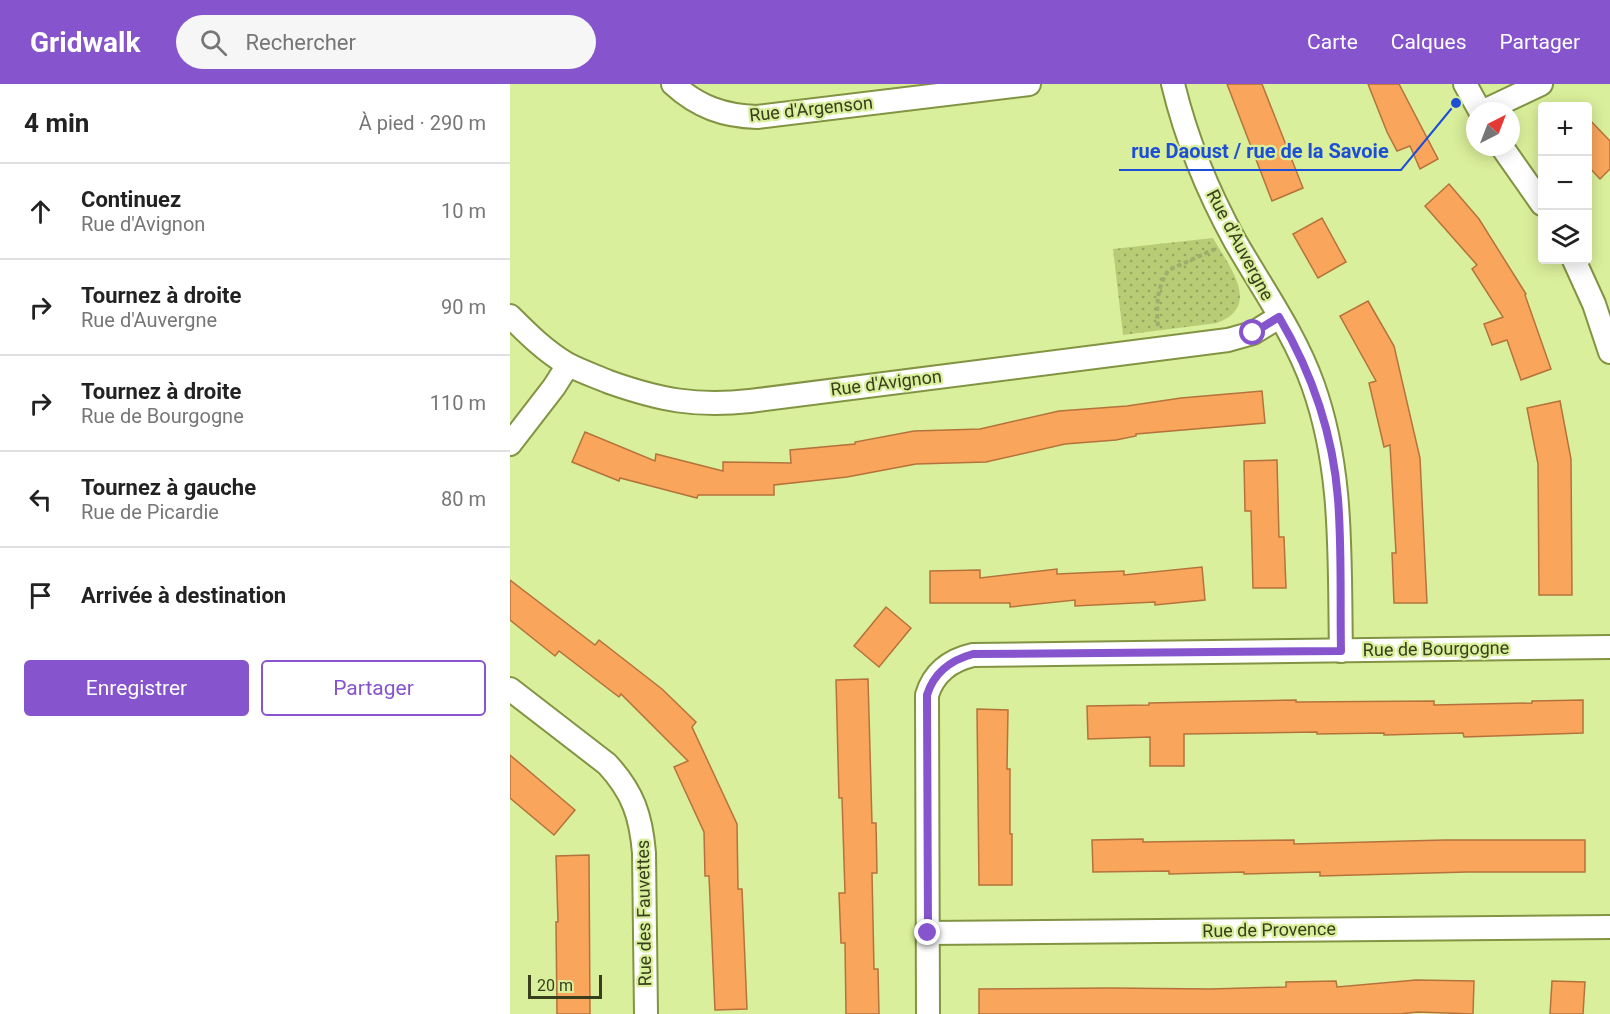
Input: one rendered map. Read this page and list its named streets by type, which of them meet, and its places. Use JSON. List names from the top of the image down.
{
  "streets": {
    "street": [
      "Rue d'Argenson",
      "Rue d'Auvergne",
      "Rue d'Avignon",
      "Rue de Bourgogne",
      "Rue des Fauvettes",
      "Rue de Provence"
    ]
  },
  "crossings": [
    ["Rue d'Auvergne", "Rue d'Avignon"],
    ["Rue d'Auvergne", "Rue de Bourgogne"],
    ["Rue de Bourgogne", "Rue de Provence"]
  ],
  "places": ["rue Daoust / rue de la Savoie"],
  "scale_bar": "20 m",
  "north": "top right",
  "page": {
    "header": "Gridwalk",
    "search": "Rechercher",
    "nav": ["Carte", "Calques", "Partager"],
    "heading": ["4 min", "À pied · 290 m"],
    "map_buttons": ["+", "−"],
    "list": [
      ["Continuez", "Rue d'Avignon", "10 m"],
      ["Tournez à droite", "Rue d'Auvergne", "90 m"],
      ["Tournez à droite", "Rue de Bourgogne", "110 m"],
      ["Tournez à gauche", "Rue de Picardie", "80 m"],
      "Arrivée à destination"
    ],
    "buttons": ["Enregistrer", "Partager"],
    "scale": "20 m"
  }
}
